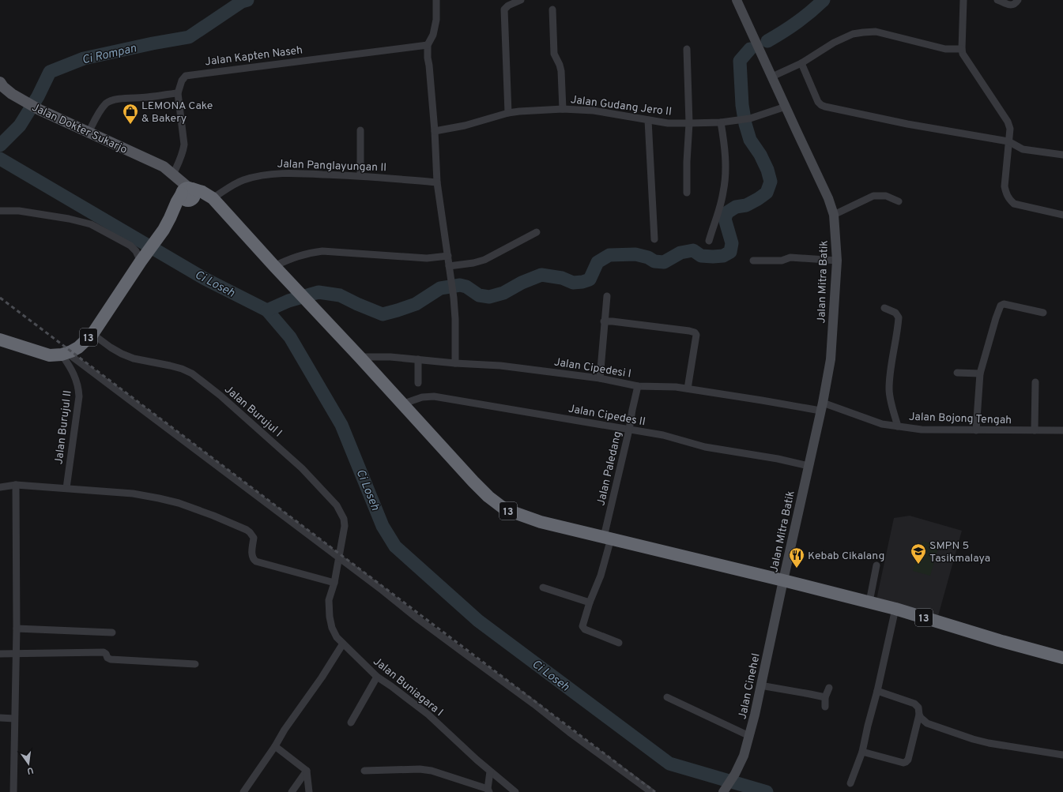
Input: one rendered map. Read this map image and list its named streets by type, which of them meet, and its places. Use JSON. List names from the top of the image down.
{
  "streets": {
    "highway": ["13"],
    "main road": ["Jalan Dokter Sukarjo", "Jalan Mitra Batik", "Jalan Cinehel"],
    "street": [
      "Jalan Kapten Naseh",
      "Jalan Gudang Jero II",
      "Jalan Panglayungan II",
      "Jalan Cipedesi I",
      "Jalan Burujul I",
      "Jalan Cipedes II",
      "Jalan Bojong Tengah",
      "Jalan Burujul II",
      "Jalan Paledang",
      "Jalan Buniagara I"
    ]
  },
  "crossings": [
    ["Jalan Kapten Naseh", "Jalan Dokter Sukarjo"],
    ["Jalan Gudang Jero II", "Jalan Mitra Batik"],
    ["Jalan Dokter Sukarjo", "13"],
    ["Jalan Panglayungan II", "13"],
    ["Jalan Mitra Batik", "13"],
    ["Jalan Mitra Batik", "Jalan Cipedesi I"],
    ["Jalan Mitra Batik", "Jalan Cipedes II"],
    ["Jalan Mitra Batik", "Jalan Bojong Tengah"],
    ["Jalan Mitra Batik", "Jalan Cinehel"],
    ["13", "Jalan Cipedesi I"],
    ["13", "Jalan Burujul I"],
    ["13", "Jalan Cipedes II"],
    ["13", "Jalan Burujul II"],
    ["13", "Jalan Paledang"],
    ["13", "Jalan Cinehel"],
    ["Jalan Cipedesi I", "Jalan Bojong Tengah"],
    ["Jalan Cipedesi I", "Jalan Paledang"],
    ["Jalan Burujul I", "Jalan Buniagara I"],
    ["Jalan Cipedes II", "Jalan Paledang"]
  ],
  "water": ["Ci Rompan", "Ci Loseh"],
  "places": {
    "shop": ["LEMONA Cake & Bakery"],
    "school or university": ["SMPN 5 Tasikmalaya"],
    "restaurant": ["Kebab Cikalang"]
  },
  "north": "bottom"
}
